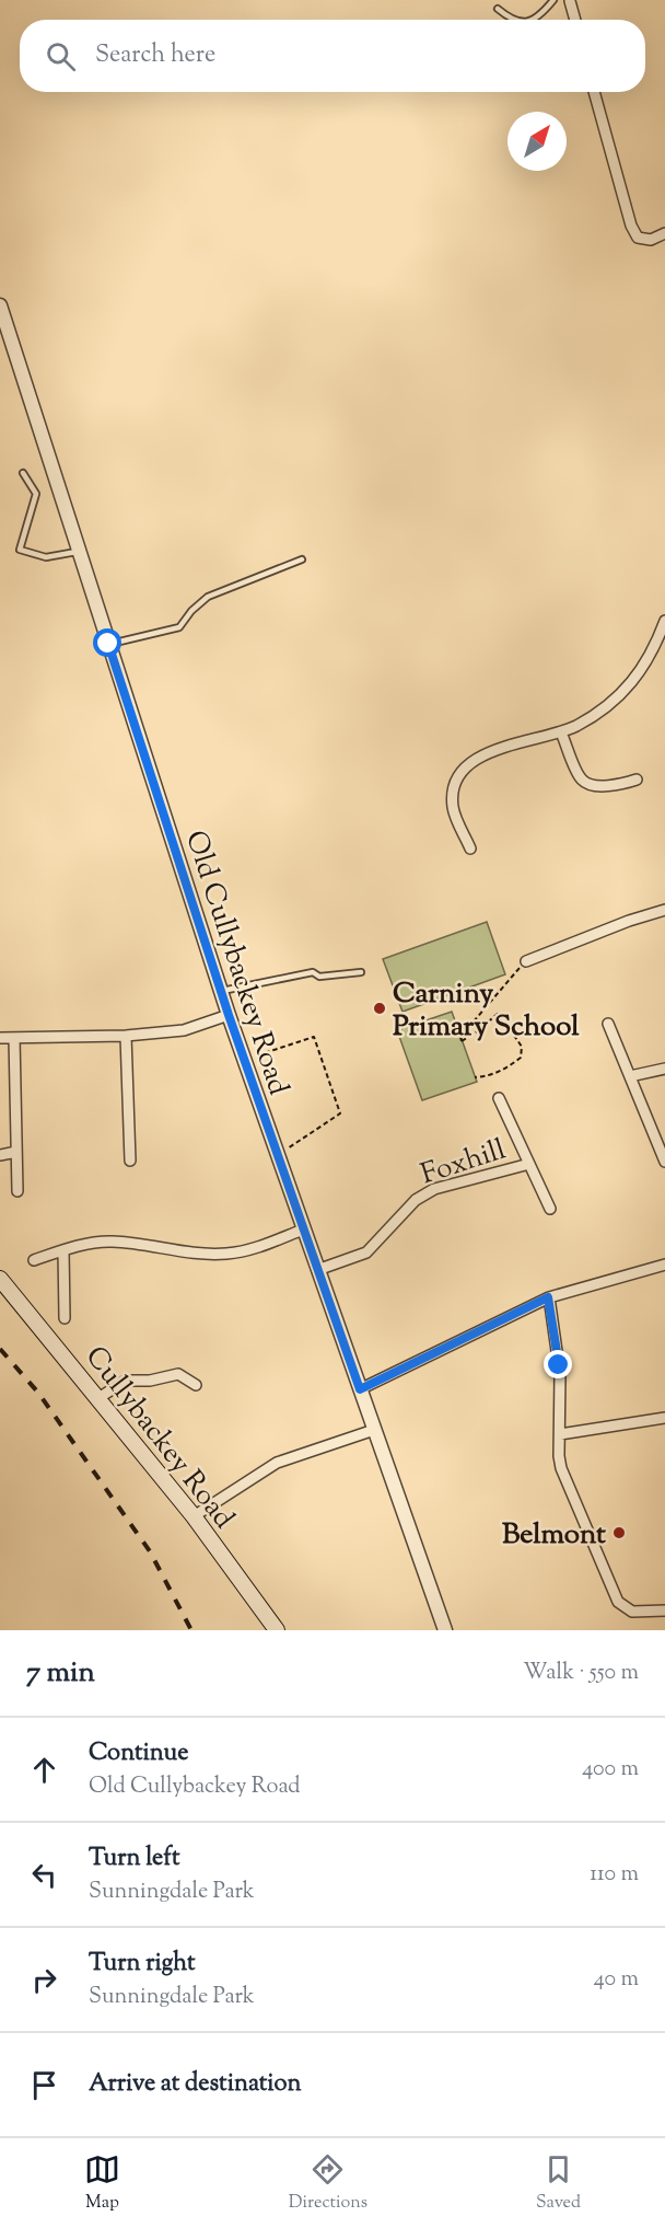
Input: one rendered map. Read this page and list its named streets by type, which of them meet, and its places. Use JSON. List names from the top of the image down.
{
  "streets": {
    "main road": ["Cullybackey Road"],
    "street": ["Old Cullybackey Road", "Foxhill"]
  },
  "crossings": [
    ["Old Cullybackey Road", "Foxhill"]
  ],
  "places": ["Carniny Primary School", "Belmont"],
  "north": "top right",
  "page": {
    "search": "Search here",
    "heading": ["7 min", "Walk · 550 m"],
    "list": [
      ["Continue", "Old Cullybackey Road", "400 m"],
      ["Turn left", "Sunningdale Park", "110 m"],
      ["Turn right", "Sunningdale Park", "40 m"],
      "Arrive at destination"
    ],
    "nav": ["Map", "Directions", "Saved"]
  }
}
